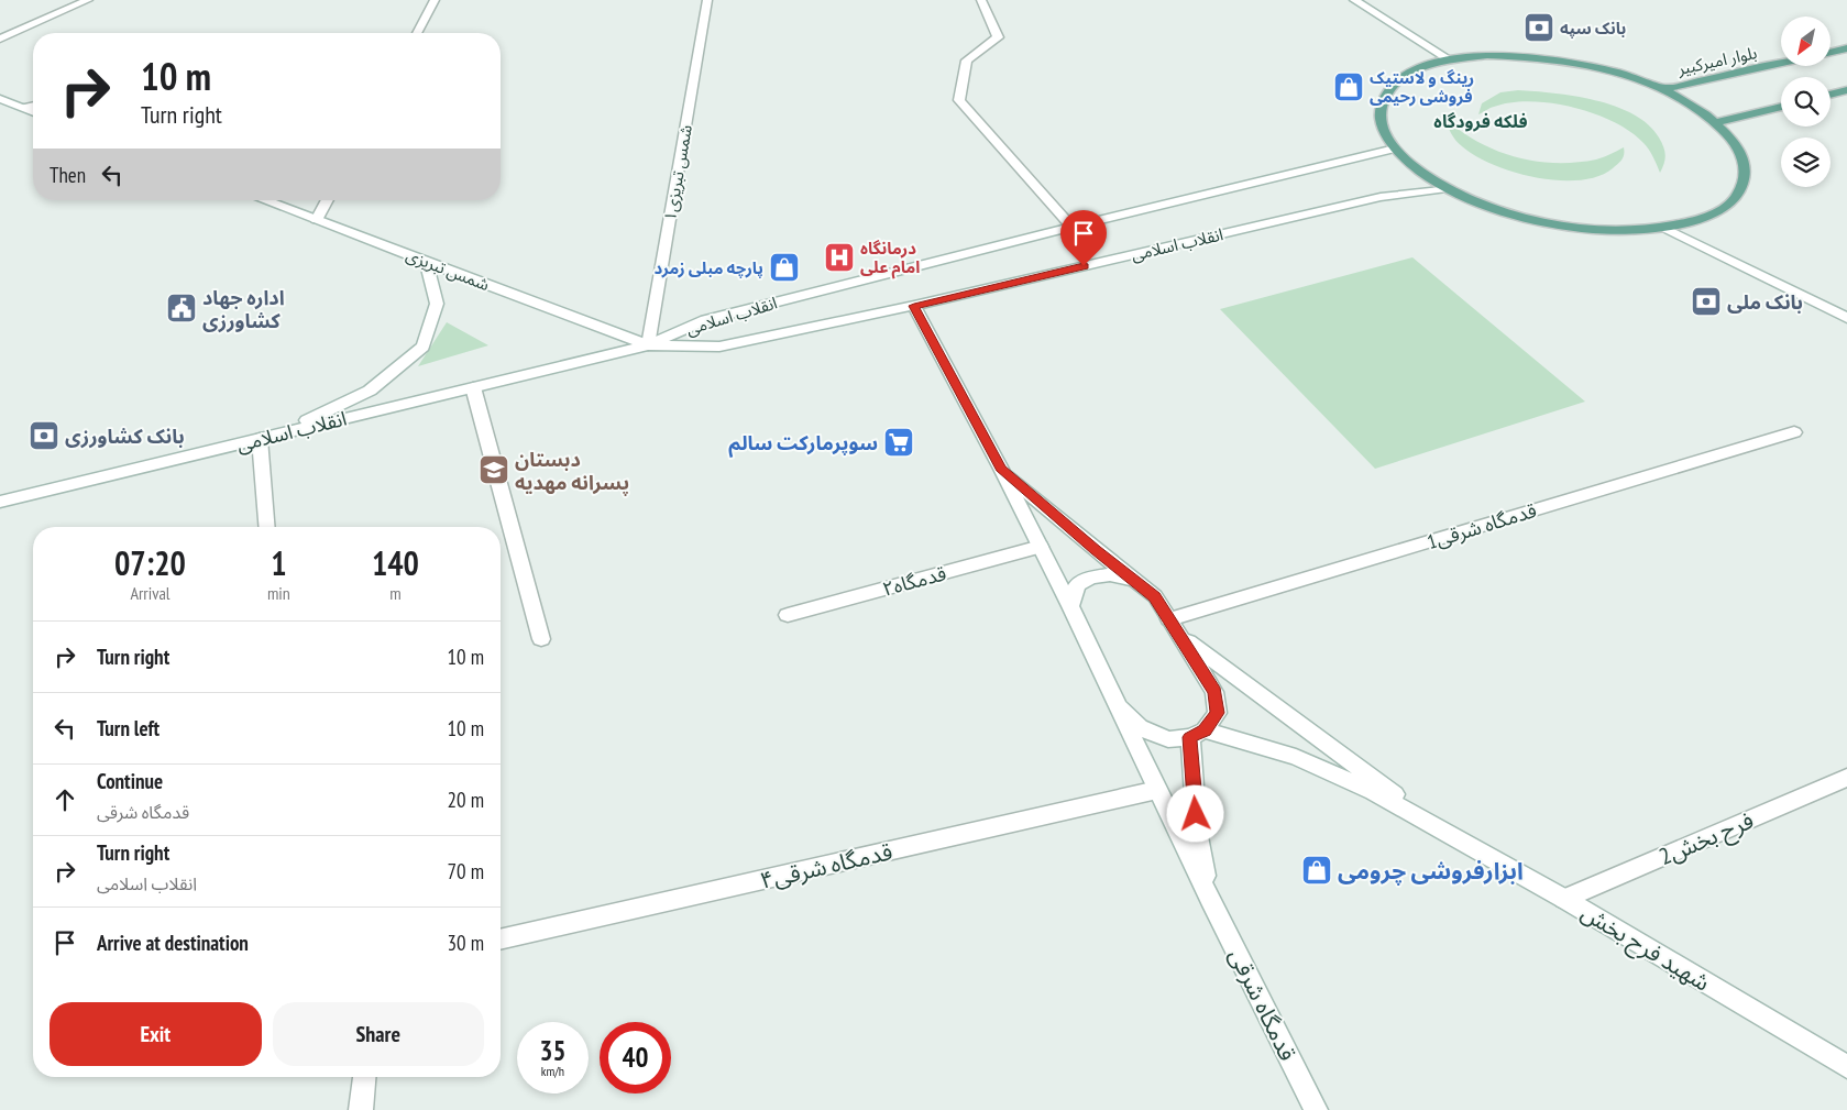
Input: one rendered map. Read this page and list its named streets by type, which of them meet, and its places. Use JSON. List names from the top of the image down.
{
  "streets": {
    "main road": ["بلوار امیرکبیر"],
    "street": [
      "شمس تبریزی۱",
      "انقلاب اسلامی",
      "شمس تبریزی",
      "1قدمگاه شرقی",
      "قدمگاه۲",
      "2فرح بخش",
      "قدمگاه شرقی۴",
      "شهید فرح بخش",
      "قدمگاه شرقی"
    ]
  },
  "crossings": [
    ["شمس تبریزی۱", "انقلاب اسلامی"],
    ["شمس تبریزی۱", "شمس تبریزی"],
    ["انقلاب اسلامی", "شمس تبریزی"],
    ["1قدمگاه شرقی", "شهید فرح بخش"],
    ["2فرح بخش", "شهید فرح بخش"],
    ["قدمگاه شرقی۴", "قدمگاه شرقی"],
    ["شهید فرح بخش", "قدمگاه شرقی"]
  ],
  "districts": ["فلکه فرودگاه"],
  "places": {
    "bank": ["بانک سپه", "بانک ملی", "بانک کشاورزی"],
    "shop": ["رینگ و لاستیک فروشی رحیمی", "پارچه مبلی زمرد", "ابزارفروشی چرومی"],
    "hospital": ["درمانگاه امام علی"],
    "public building": ["اداره جهاد کشاورزی"],
    "supermarket": ["سوپرمارکت سالم"],
    "school or university": ["دبستان پسرانه مهدیه"]
  },
  "north": "bottom left",
  "page": {
    "turn": ["10 m", "Turn right"],
    "then": "Then",
    "eta": [
      "07:20",
      "Arrival",
      "1",
      "min",
      "140",
      "m"
    ],
    "list": [
      {
        "name": "Turn right",
        "value": "10 m"
      },
      {
        "name": "Turn left",
        "value": "10 m"
      },
      {
        "name": "Continue",
        "note": "قدمگاه شرقی",
        "value": "20 m"
      },
      {
        "name": "Turn right",
        "note": "انقلاب اسلامی",
        "value": "70 m"
      },
      {
        "name": "Arrive at destination",
        "value": "30 m"
      }
    ],
    "buttons": ["Exit", "Share"],
    "speed": "35 km/h",
    "limit": "40"
  }
}
